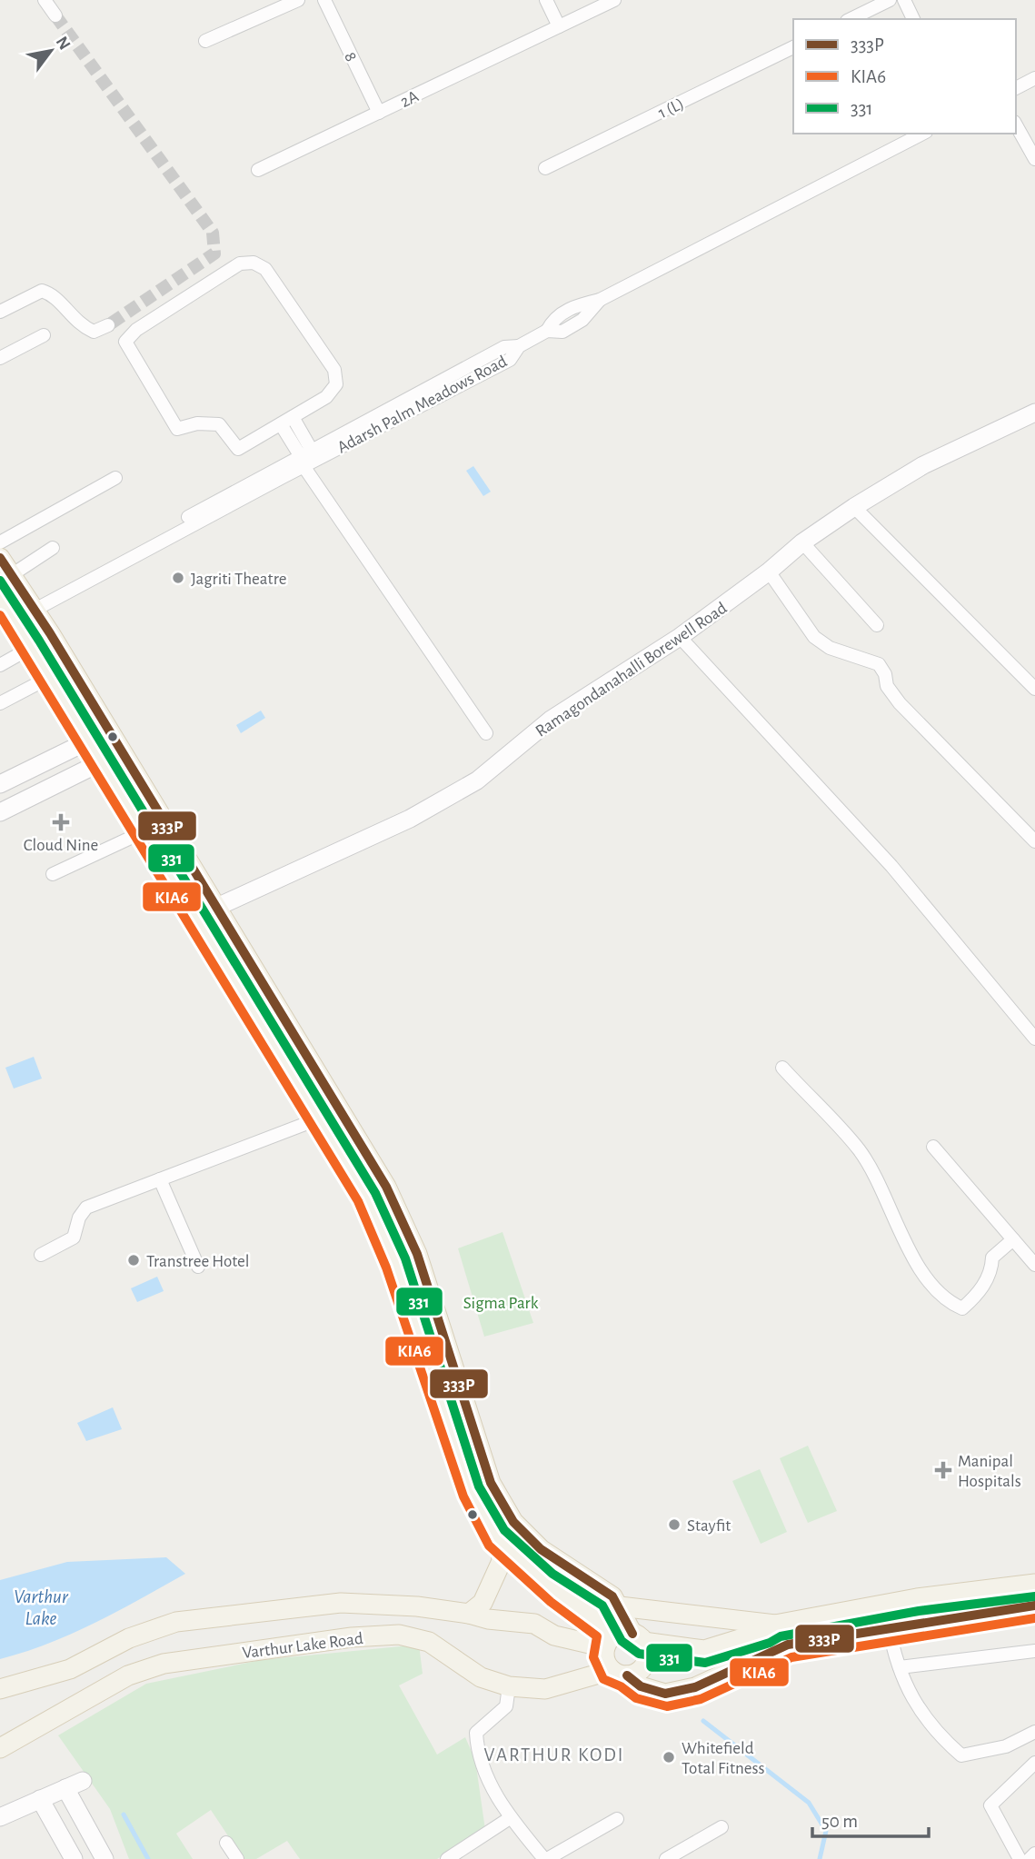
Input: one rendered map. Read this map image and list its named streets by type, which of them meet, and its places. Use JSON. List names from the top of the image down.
{
  "streets": {
    "main road": ["Varthur Lake Road"],
    "street": [
      "8",
      "2A",
      "1 (L)",
      "Adarsh Palm Meadows Road",
      "Ramagondanahalli Borewell Road"
    ]
  },
  "crossings": [
    ["8", "2A"]
  ],
  "districts": ["VARTHUR KODI"],
  "water": ["Varthur Lake"],
  "parks": ["Sigma Park"],
  "places": {
    "other": [
      "Jagriti Theatre",
      "Transtree Hotel",
      "Stayfit",
      "Whitefield Total Fitness"
    ],
    "health": ["Cloud Nine", "Manipal Hospitals"]
  },
  "lines": ["transit line 333P", "transit line 331", "transit line KIA6"],
  "legend": ["333P", "KIA6", "331"],
  "scale_bar": "50 m",
  "north": "top right"
}
